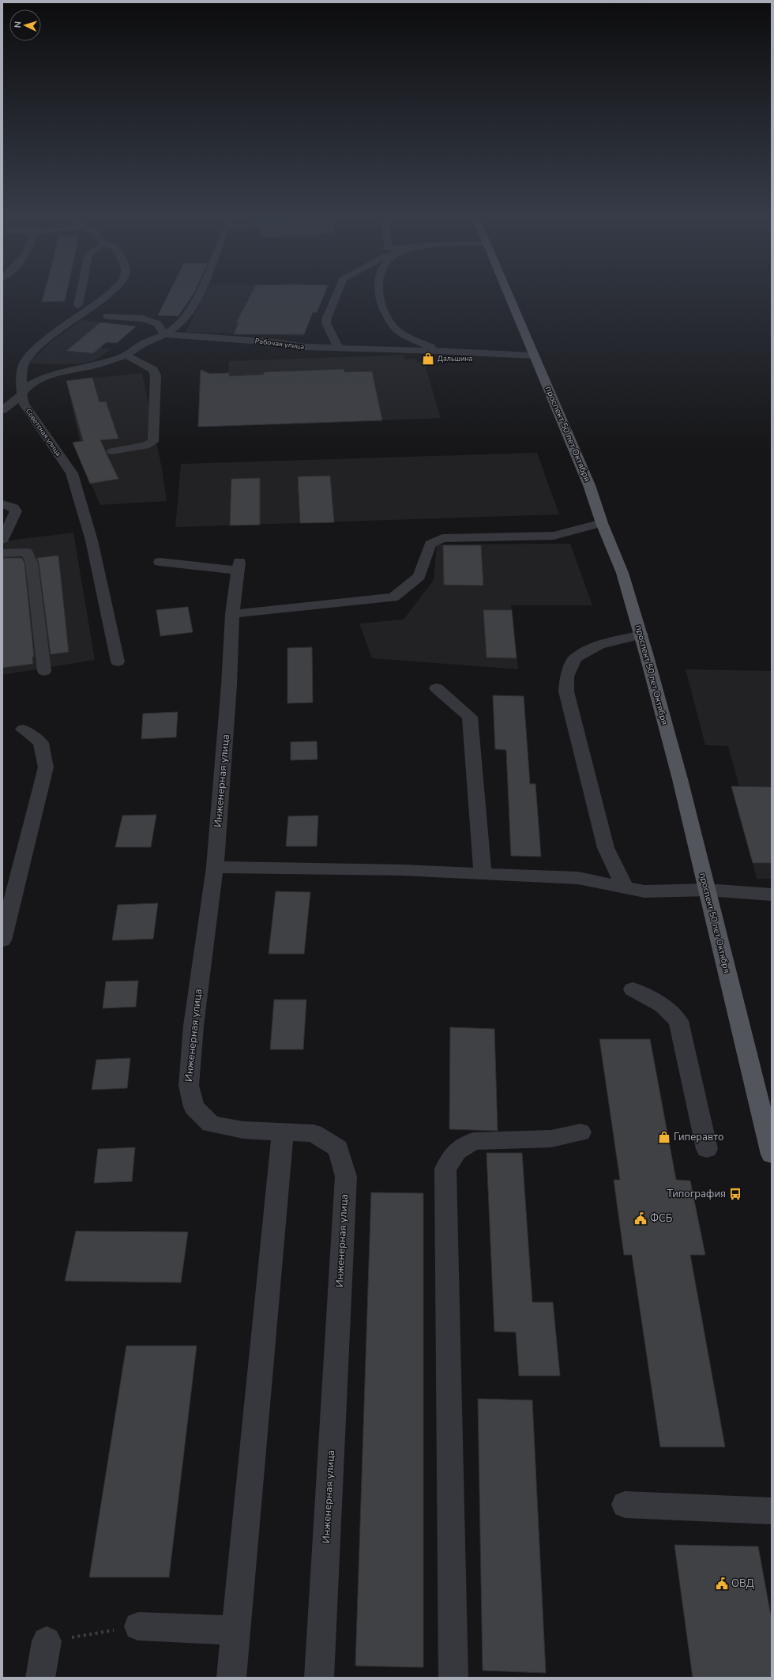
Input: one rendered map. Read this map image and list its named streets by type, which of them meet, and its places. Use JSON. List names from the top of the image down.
{
  "streets": {
    "main road": ["проспект 50 лет Октября"],
    "street": ["Рабочая улица", "Советская улица", "Инженерная улица"]
  },
  "crossings": [
    ["Рабочая улица", "проспект 50 лет Октября"]
  ],
  "places": {
    "shop": ["Дальшина", "Гиперавто"],
    "bus stop": ["Типография"],
    "public building": ["ФСБ", "ОВД"]
  },
  "north": "left"
}
